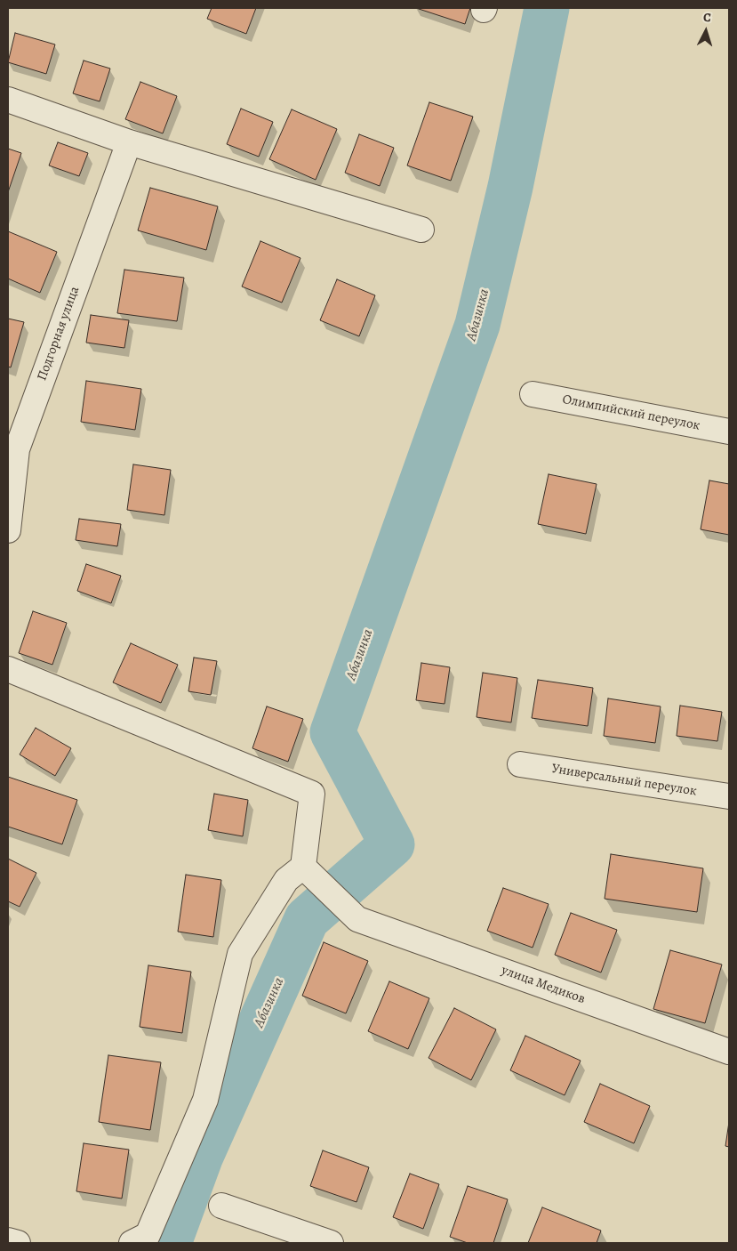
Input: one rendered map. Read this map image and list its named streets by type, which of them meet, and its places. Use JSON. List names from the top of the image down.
{
  "streets": {
    "street": [
      "Подгорная улица",
      "Олимпийский переулок",
      "Универсальный переулок",
      "улица Медиков"
    ]
  },
  "water": ["Абазинка"],
  "north": "top"
}
